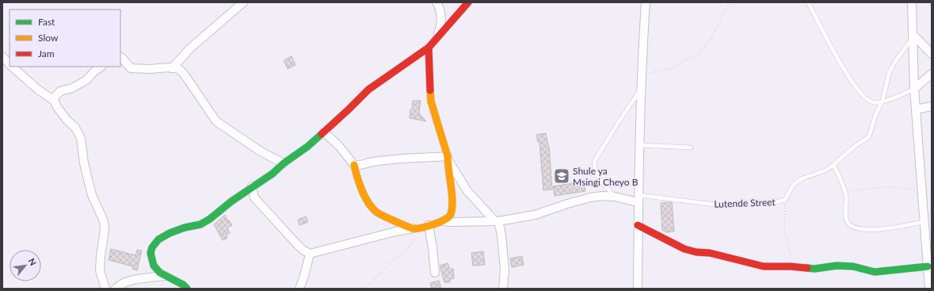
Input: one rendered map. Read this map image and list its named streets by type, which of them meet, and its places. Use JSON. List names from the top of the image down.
{
  "streets": {
    "lane": ["Lutende Street"]
  },
  "places": {
    "school or university": ["Shule ya Msingi Cheyo B"]
  },
  "legend": ["Fast", "Slow", "Jam"],
  "north": "top right"
}
